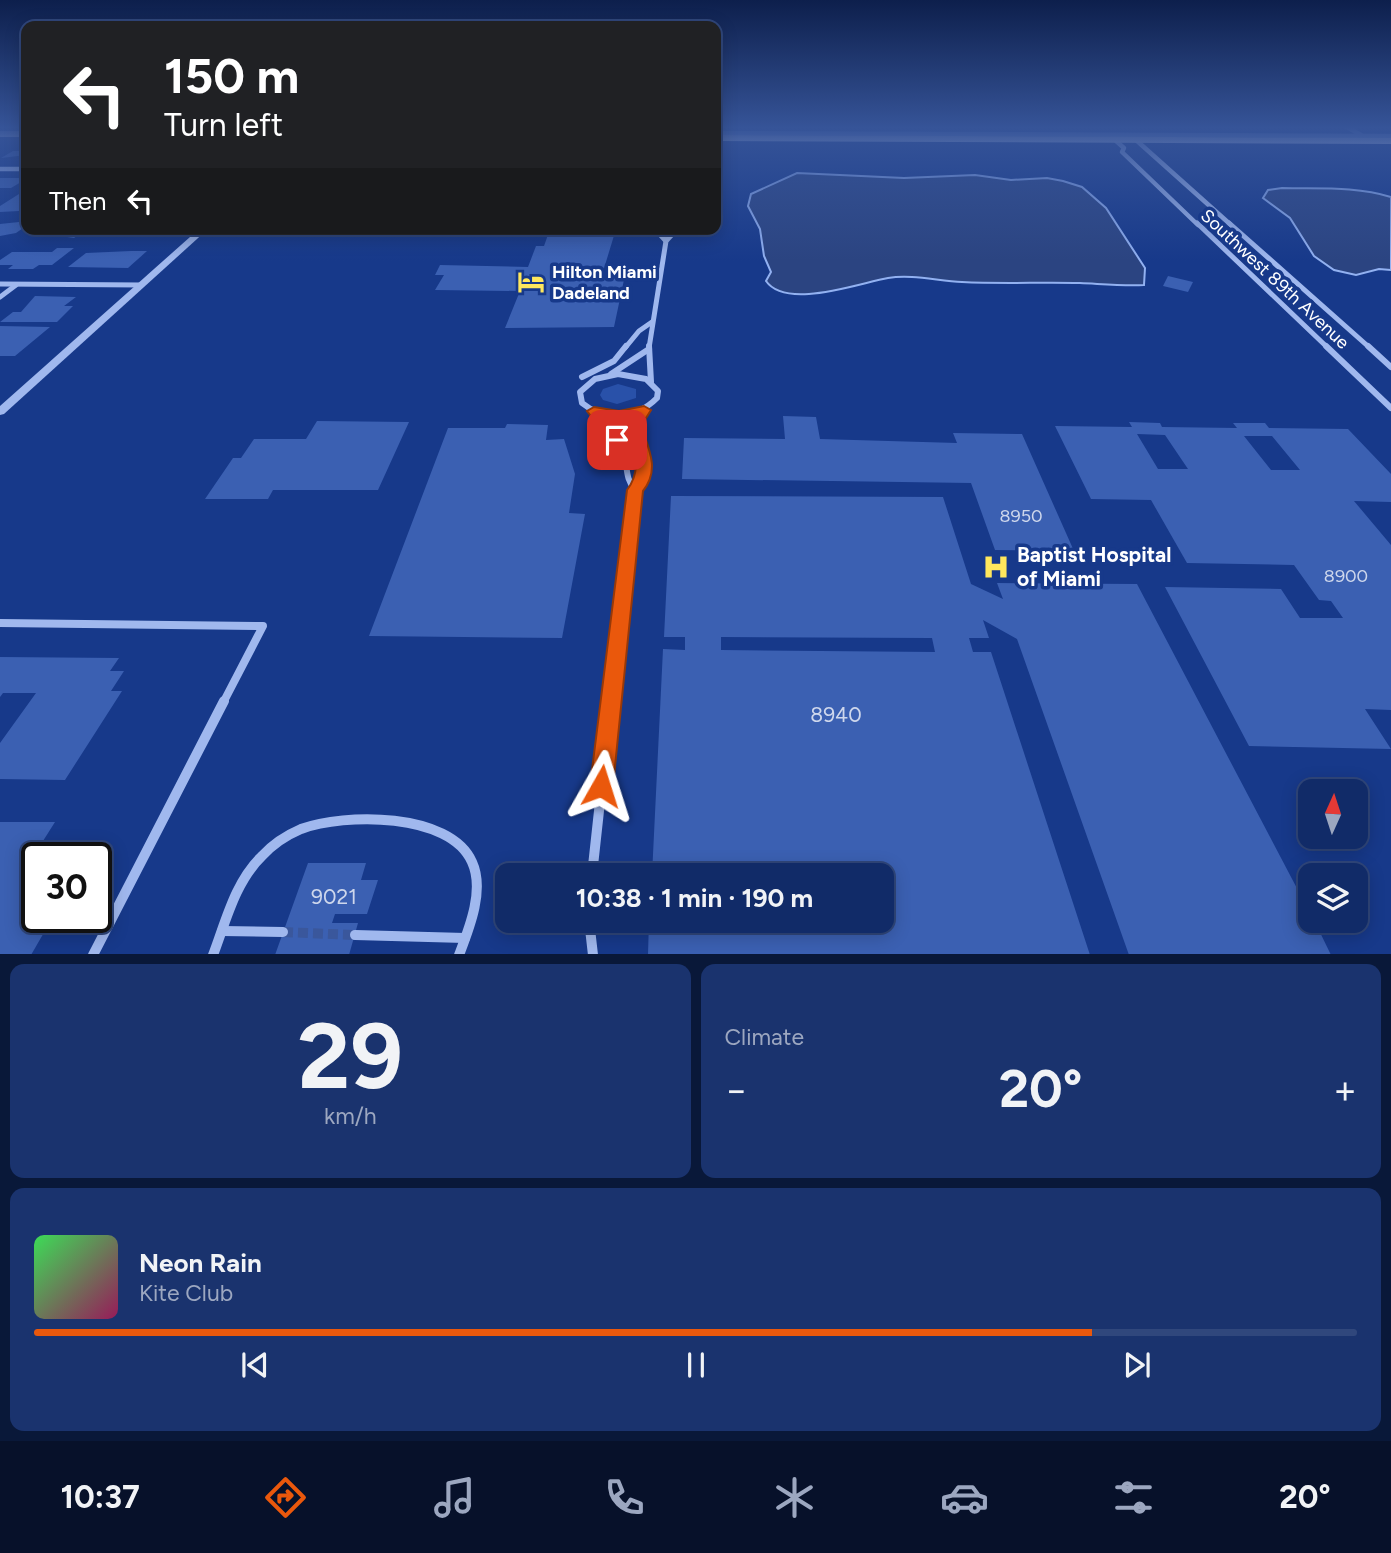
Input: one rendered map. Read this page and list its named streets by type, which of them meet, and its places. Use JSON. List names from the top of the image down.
{
  "streets": {
    "street": ["Southwest 89th Avenue"]
  },
  "places": {
    "hotel": ["Hilton Miami Dadeland"],
    "hospital": ["Baptist Hospital of Miami"]
  },
  "house_numbers": [
    "8950",
    "8900",
    "8940",
    "9021"
  ],
  "north": "top",
  "page": {
    "turn": ["150 m", "Turn left"],
    "then": "Then",
    "limit": "30",
    "trip": "10:38 · 1 min · 190 m",
    "tile": [
      ["29", "km/h"],
      "Climate"
    ],
    "heat": ["−", "20°", "+"],
    "song": ["Neon Rain", "Kite Club"],
    "tabs": ["10:37", "20°"]
  }
}
